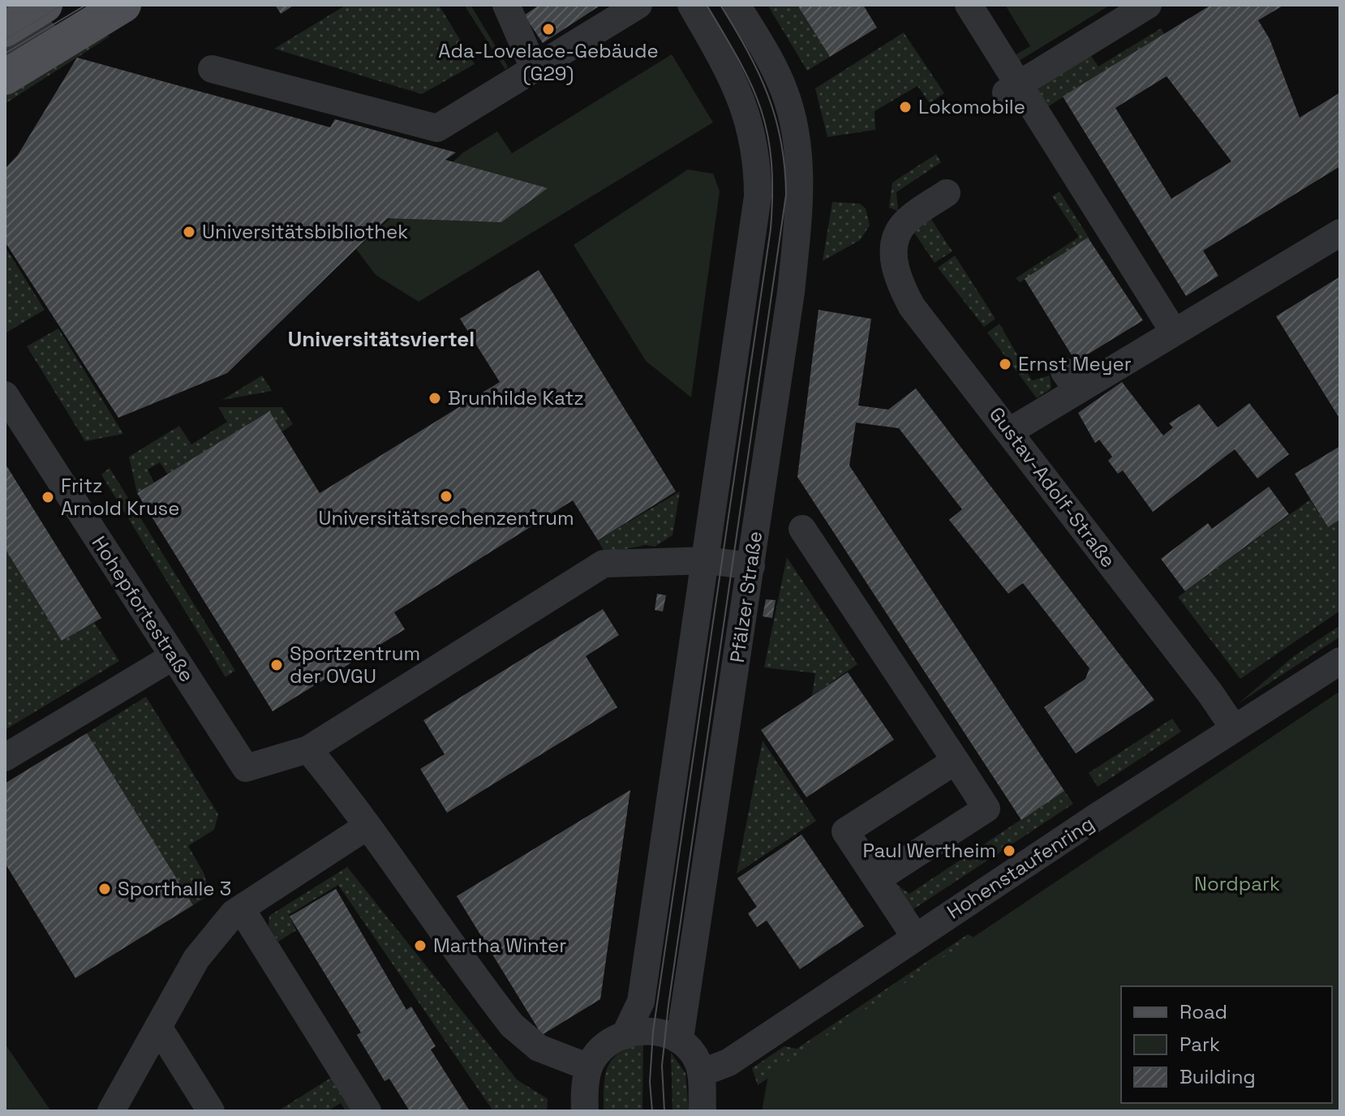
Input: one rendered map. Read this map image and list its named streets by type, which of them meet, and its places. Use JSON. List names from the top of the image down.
{
  "streets": {
    "street": [
      "Gustav-Adolf-Straße",
      "Pfälzer Straße",
      "Hohepfortestraße",
      "Hohenstaufenring"
    ]
  },
  "crossings": [
    ["Gustav-Adolf-Straße", "Hohenstaufenring"],
    ["Pfälzer Straße", "Hohepfortestraße"]
  ],
  "districts": ["Universitätsviertel"],
  "parks": ["Nordpark"],
  "places": [
    "Ada-Lovelace-Gebäude (G29)",
    "Lokomobile",
    "Universitätsbibliothek",
    "Ernst Meyer",
    "Brunhilde Katz",
    "Universitätsrechenzentrum",
    "Fritz Arnold Kruse",
    "Sportzentrum der OVGU",
    "Paul Wertheim",
    "Sporthalle 3",
    "Martha Winter"
  ],
  "legend": ["Road", "Park", "Building"]
}
